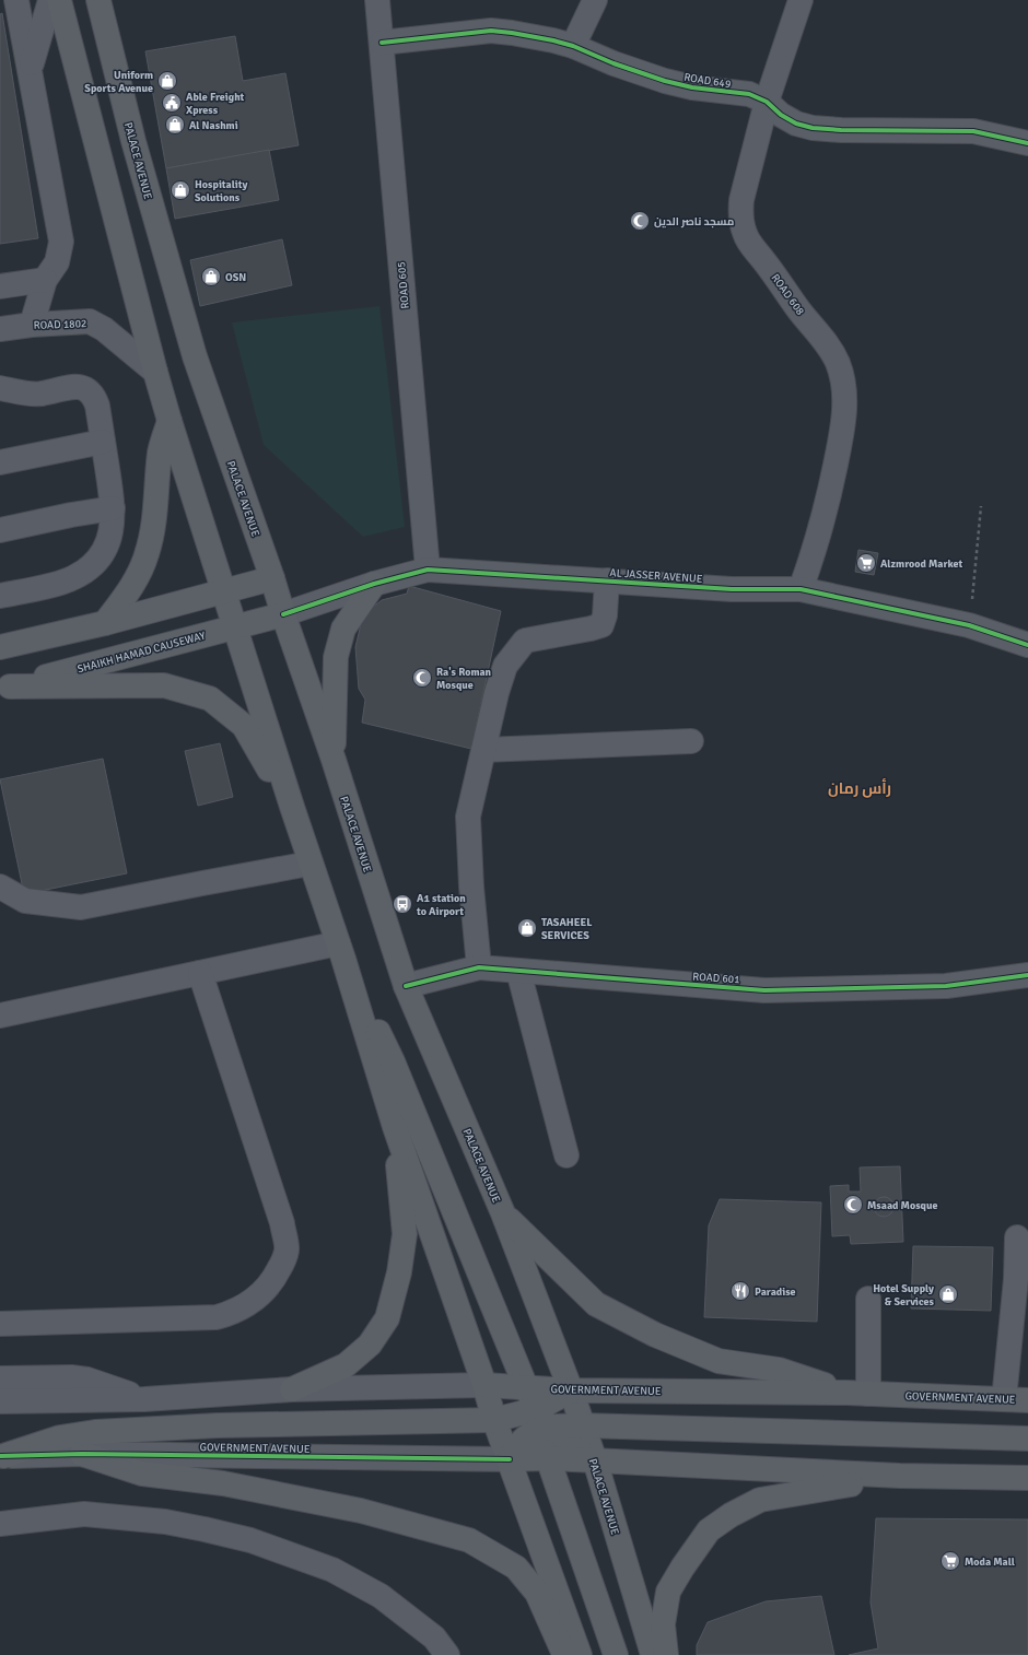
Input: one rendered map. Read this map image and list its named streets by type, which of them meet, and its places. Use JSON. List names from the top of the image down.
{
  "streets": {
    "main road": ["PALACE AVENUE", "SHAIKH HAMAD CAUSEWAY", "GOVERNMENT AVENUE"],
    "street": [
      "ROAD 649",
      "ROAD 605",
      "ROAD 608",
      "ROAD 1802",
      "AL JASSER AVENUE",
      "ROAD 601"
    ]
  },
  "crossings": [
    ["ROAD 649", "ROAD 605"],
    ["ROAD 649", "ROAD 608"],
    ["PALACE AVENUE", "AL JASSER AVENUE"],
    ["PALACE AVENUE", "SHAIKH HAMAD CAUSEWAY"],
    ["PALACE AVENUE", "ROAD 601"],
    ["PALACE AVENUE", "GOVERNMENT AVENUE"],
    ["ROAD 605", "AL JASSER AVENUE"],
    ["ROAD 608", "AL JASSER AVENUE"],
    ["AL JASSER AVENUE", "SHAIKH HAMAD CAUSEWAY"]
  ],
  "districts": ["رأس رمان"],
  "places": {
    "shop": [
      "Uniform Sports Avenue",
      "Al Nashmi",
      "Hospitality Solutions",
      "OSN",
      "TASAHEEL SERVICES",
      "Hotel Supply & Services"
    ],
    "public building": ["Able Freight Xpress"],
    "mosque": ["مسجد ناصر الدين", "Ra's Roman Mosque", "Msaad Mosque"],
    "supermarket": ["Alzmrood Market", "Moda Mall"],
    "bus stop": ["A1 station to Airport"],
    "restaurant": ["Paradise"]
  }
}
